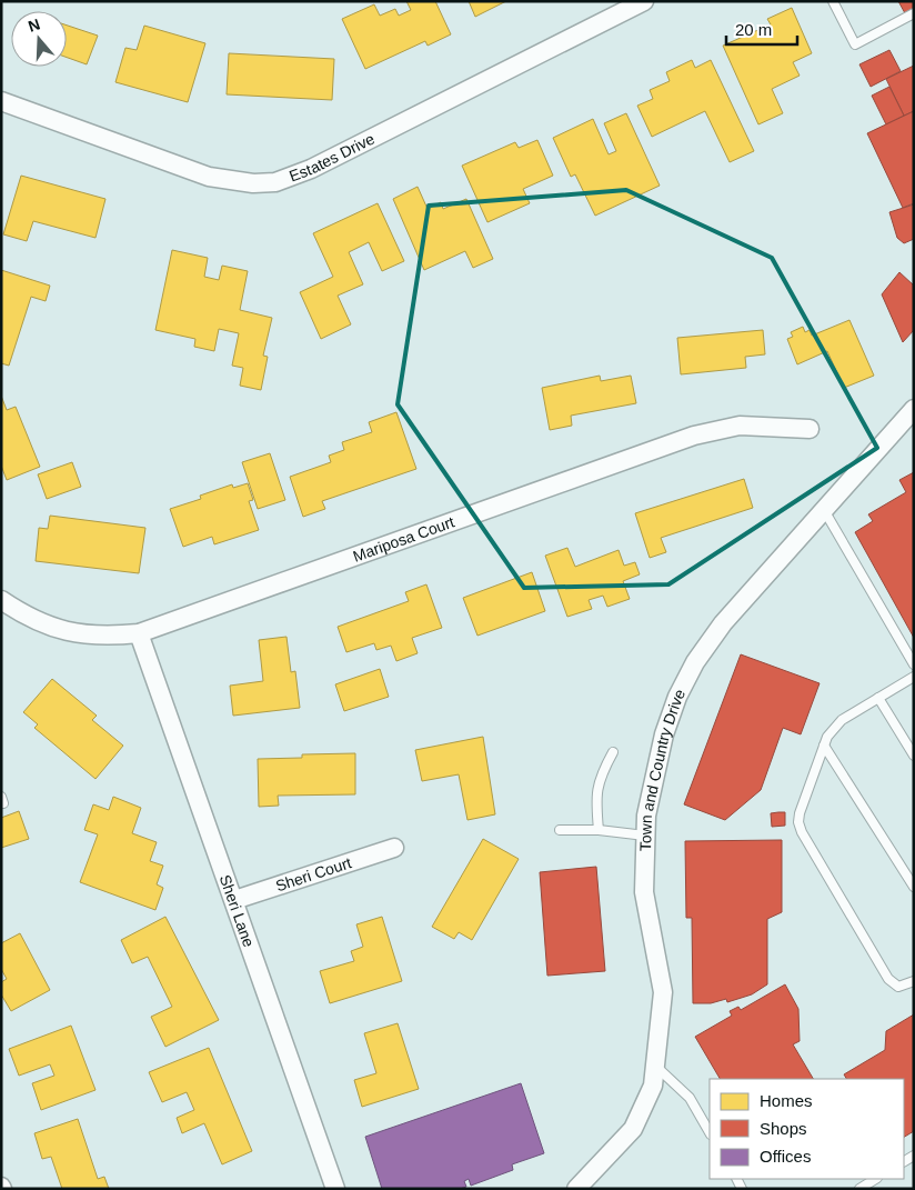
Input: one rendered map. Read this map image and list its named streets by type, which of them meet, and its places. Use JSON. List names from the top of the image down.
{
  "streets": {
    "street": [
      "Estates Drive",
      "Mariposa Court",
      "Town and Country Drive",
      "Sheri Court",
      "Sheri Lane"
    ]
  },
  "crossings": [
    ["Mariposa Court", "Sheri Lane"],
    ["Sheri Court", "Sheri Lane"]
  ],
  "legend": ["Homes", "Shops", "Offices"],
  "scale_bar": "20 m",
  "north": "top"
}
